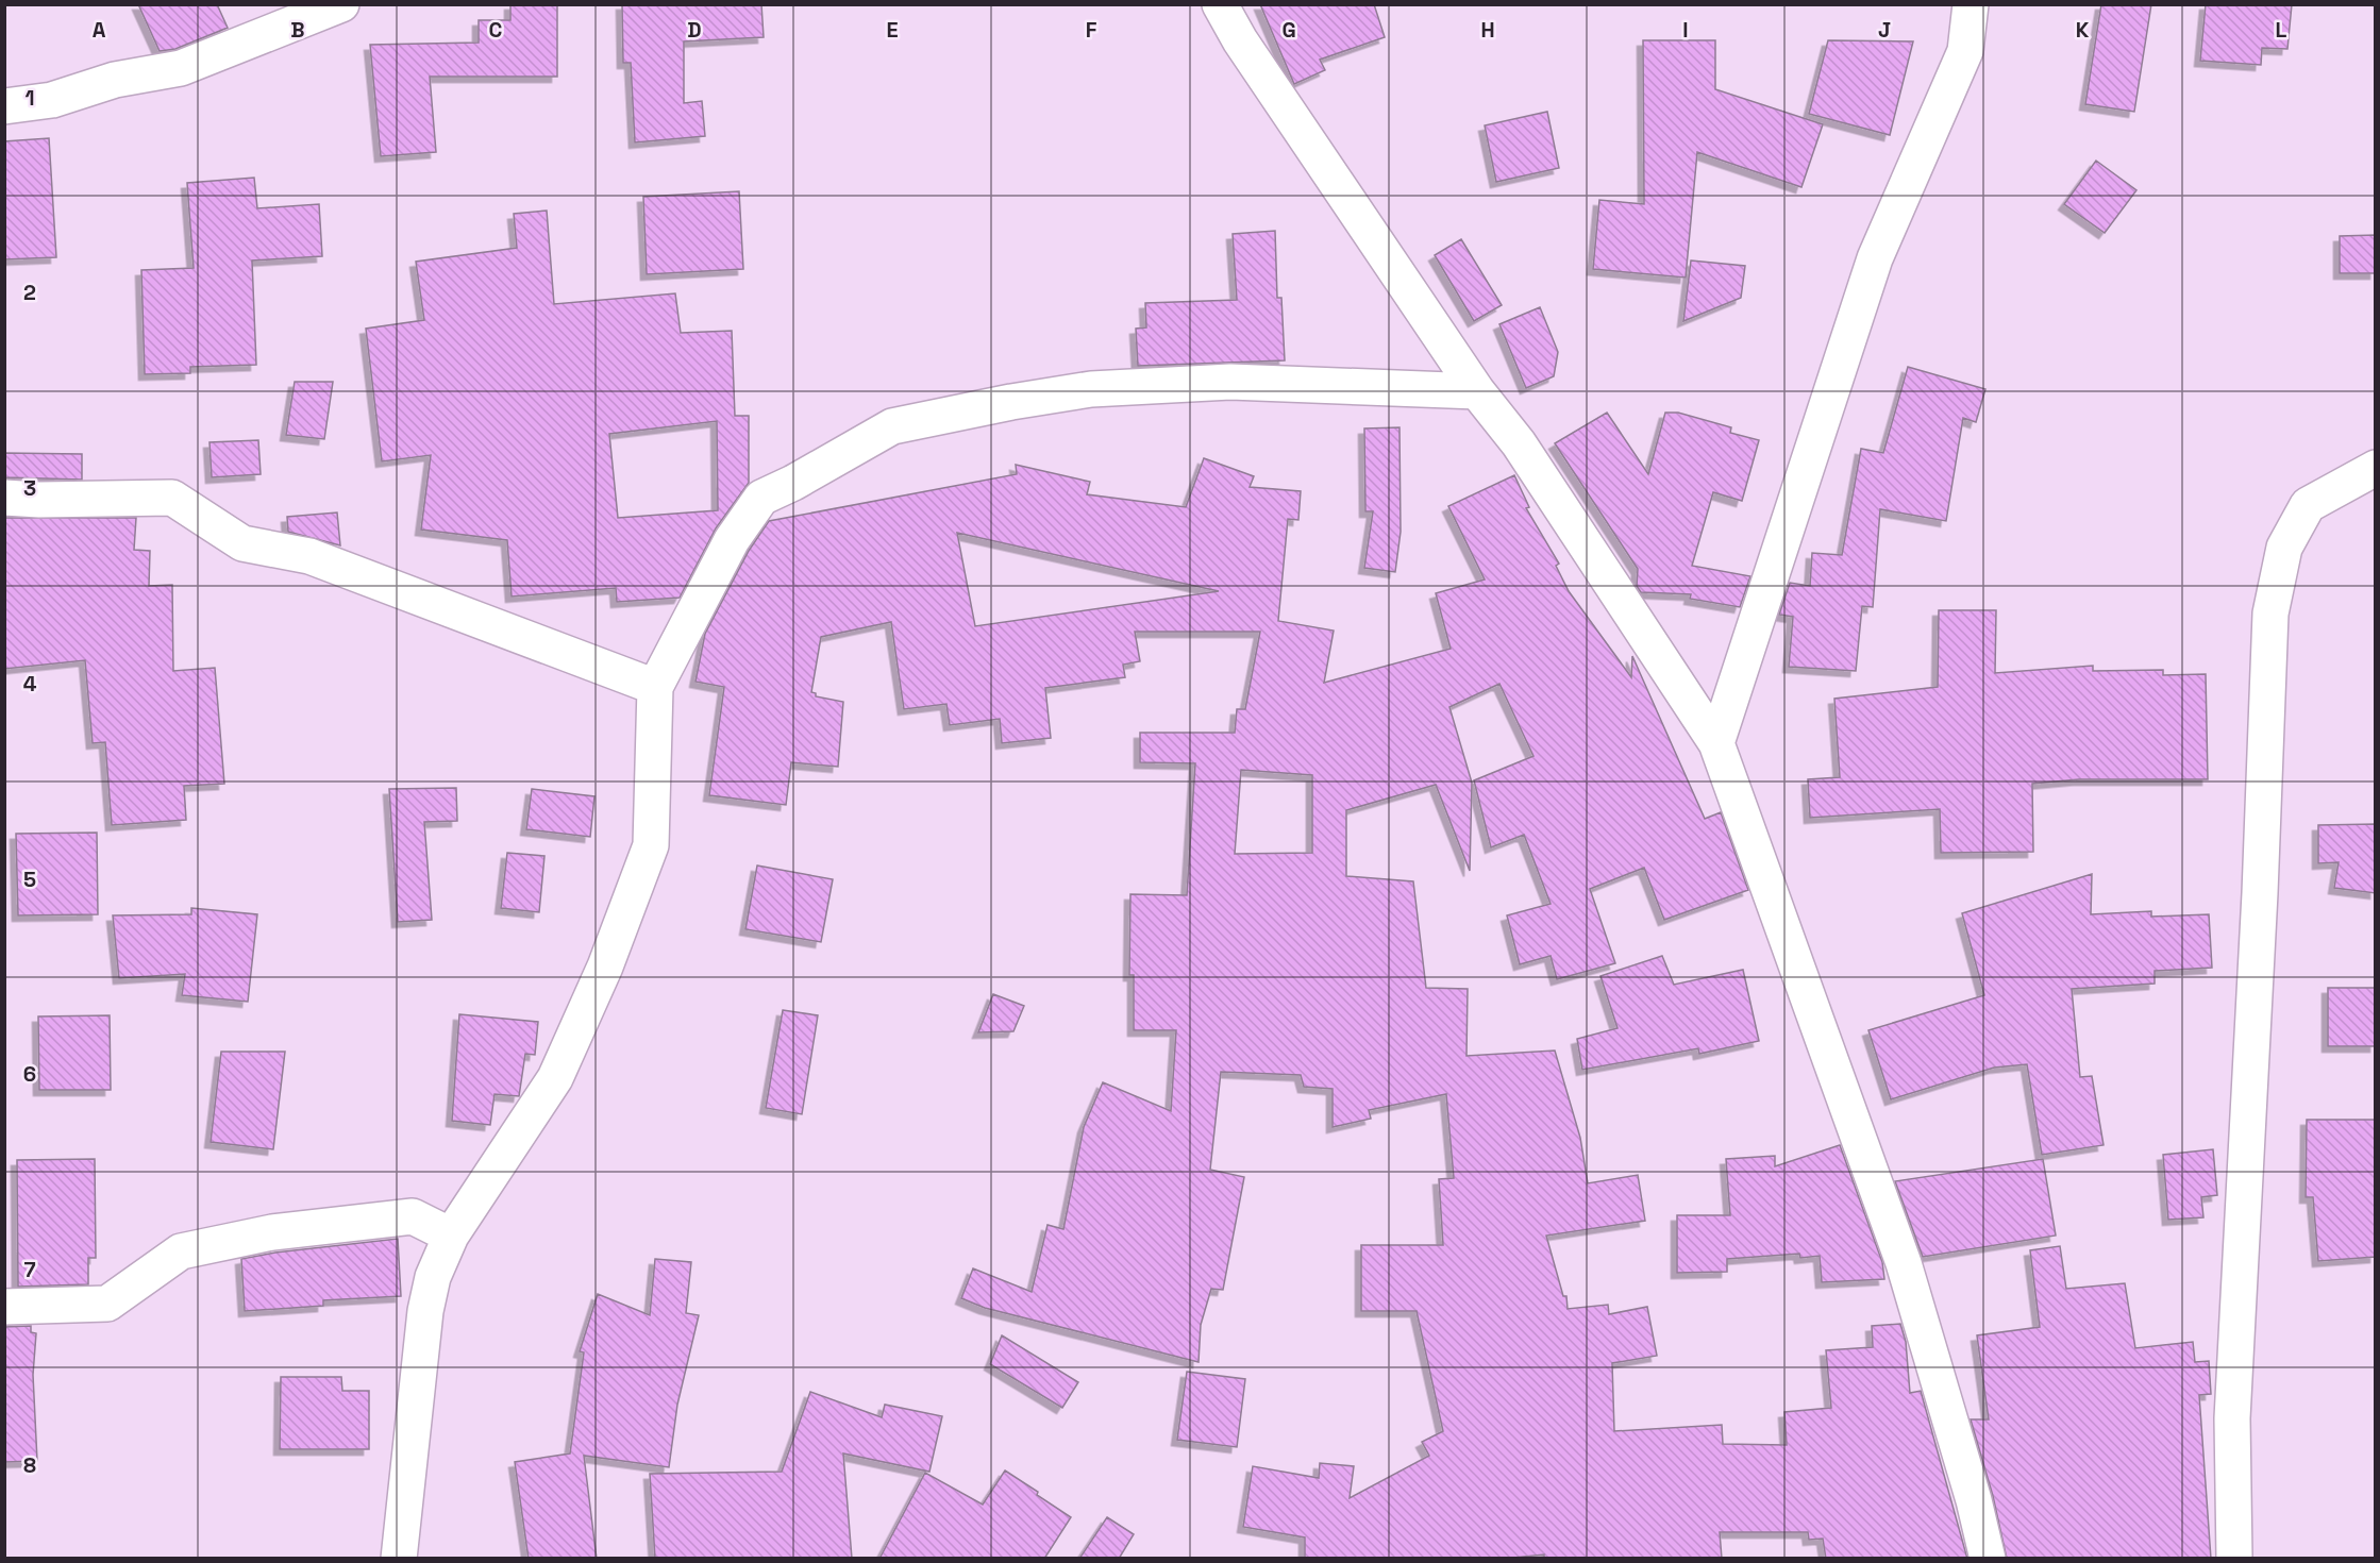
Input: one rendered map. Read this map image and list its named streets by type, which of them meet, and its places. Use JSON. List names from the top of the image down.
{
  "grid": {
    "columns": [
      "A",
      "B",
      "C",
      "D",
      "E",
      "F",
      "G",
      "H",
      "I",
      "J",
      "K",
      "L"
    ],
    "rows": [
      "1",
      "2",
      "3",
      "4",
      "5",
      "6",
      "7",
      "8"
    ]
  }
}
